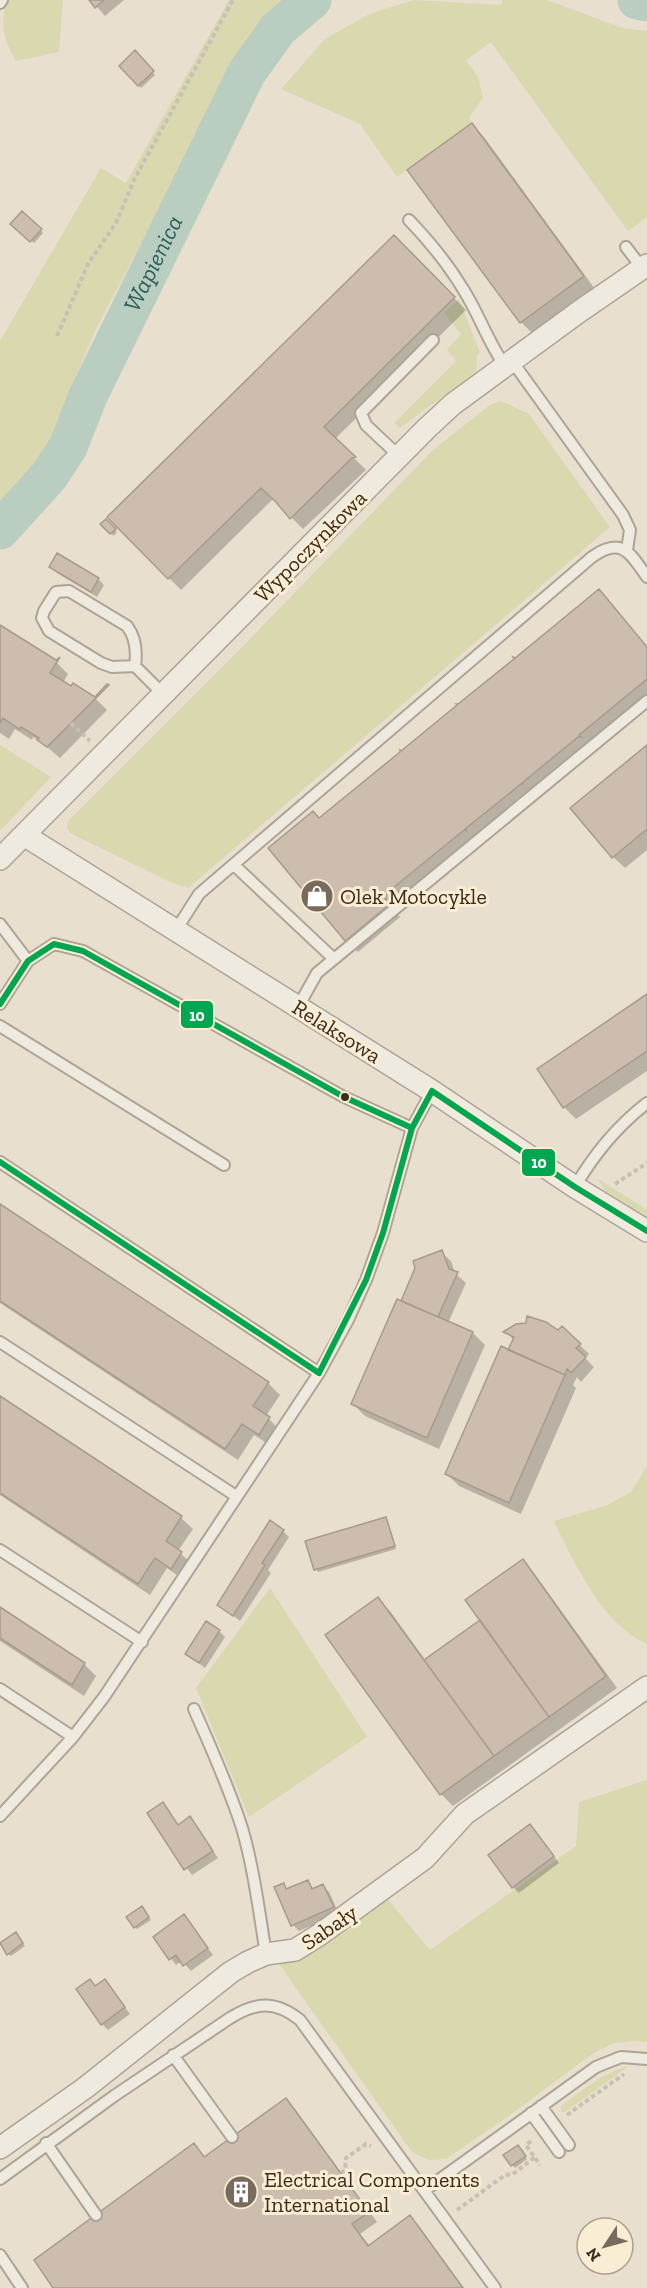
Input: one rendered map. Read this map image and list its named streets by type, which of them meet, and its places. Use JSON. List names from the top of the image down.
{
  "streets": {
    "street": ["Wypoczynkowa", "Relaksowa", "Sabały"]
  },
  "crossings": [
    ["Wypoczynkowa", "Relaksowa"]
  ],
  "water": ["Wapienica"],
  "places": {
    "shop": ["Olek Motocykle"],
    "building": ["Electrical Components International"]
  },
  "lines": ["transit line 10"],
  "north": "bottom left"
}
